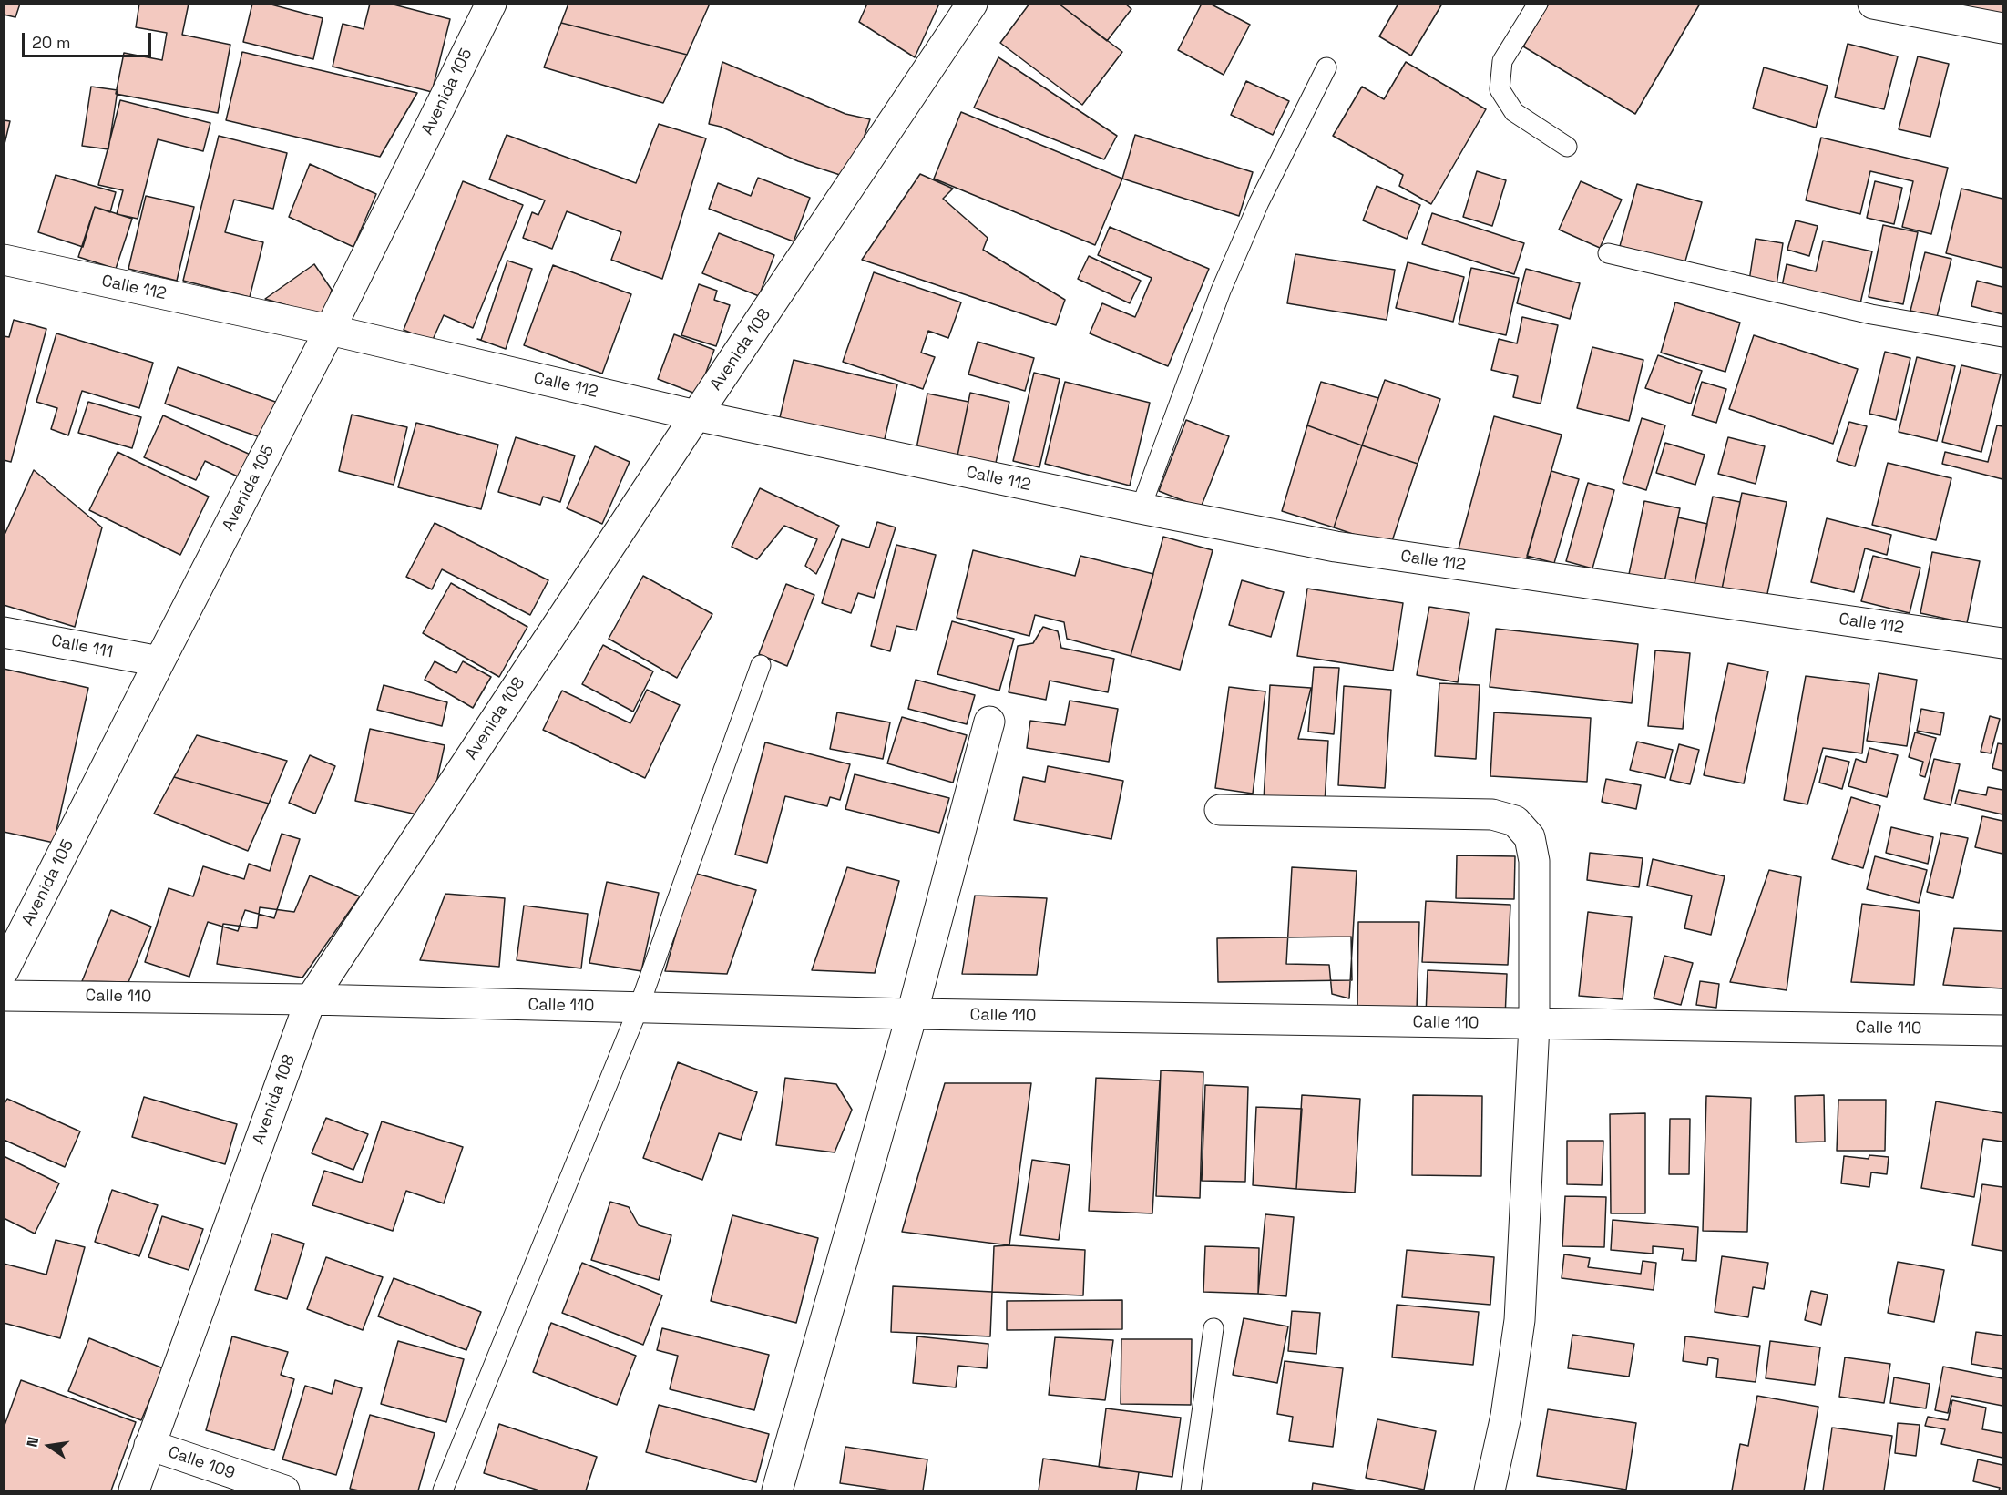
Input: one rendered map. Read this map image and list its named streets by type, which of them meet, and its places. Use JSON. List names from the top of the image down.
{
  "streets": {
    "street": [
      "Avenida 105",
      "Calle 112",
      "Avenida 108",
      "Calle 111",
      "Calle 110",
      "Calle 109"
    ]
  },
  "crossings": [
    ["Avenida 105", "Calle 112"],
    ["Avenida 105", "Calle 111"],
    ["Calle 112", "Avenida 108"],
    ["Avenida 108", "Calle 110"],
    ["Avenida 108", "Calle 109"]
  ],
  "scale_bar": "20 m",
  "north": "left"
}
